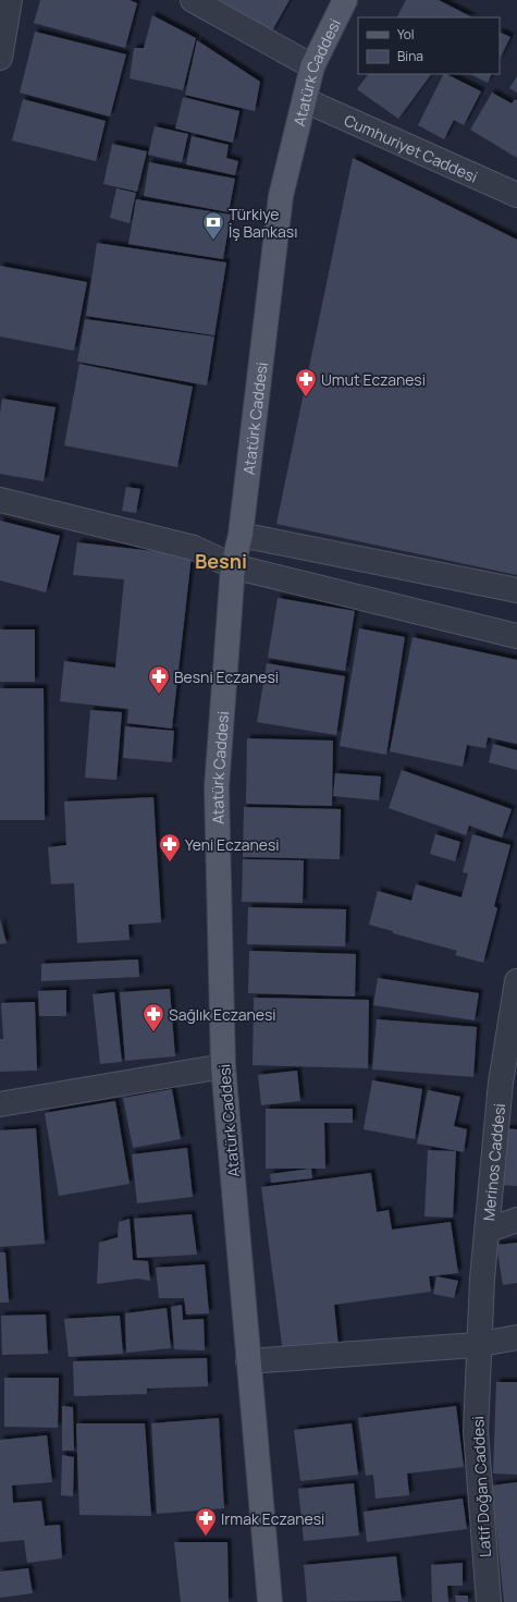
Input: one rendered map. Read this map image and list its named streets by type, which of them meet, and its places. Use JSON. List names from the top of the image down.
{
  "streets": {
    "main road": ["Atatürk Caddesi"],
    "street": ["Cumhuriyet Caddesi", "Merinos Caddesi", "Latif Doğan Caddesi"]
  },
  "crossings": [
    ["Atatürk Caddesi", "Cumhuriyet Caddesi"],
    ["Merinos Caddesi", "Latif Doğan Caddesi"]
  ],
  "districts": ["Besni"],
  "places": {
    "bank": ["Türkiye İş Bankası"],
    "pharmacy": [
      "Umut Eczanesi",
      "Besni Eczanesi",
      "Yeni Eczanesi",
      "Sağlık Eczanesi",
      "Irmak Eczanesi"
    ]
  },
  "legend": ["Yol", "Bina"]
}
